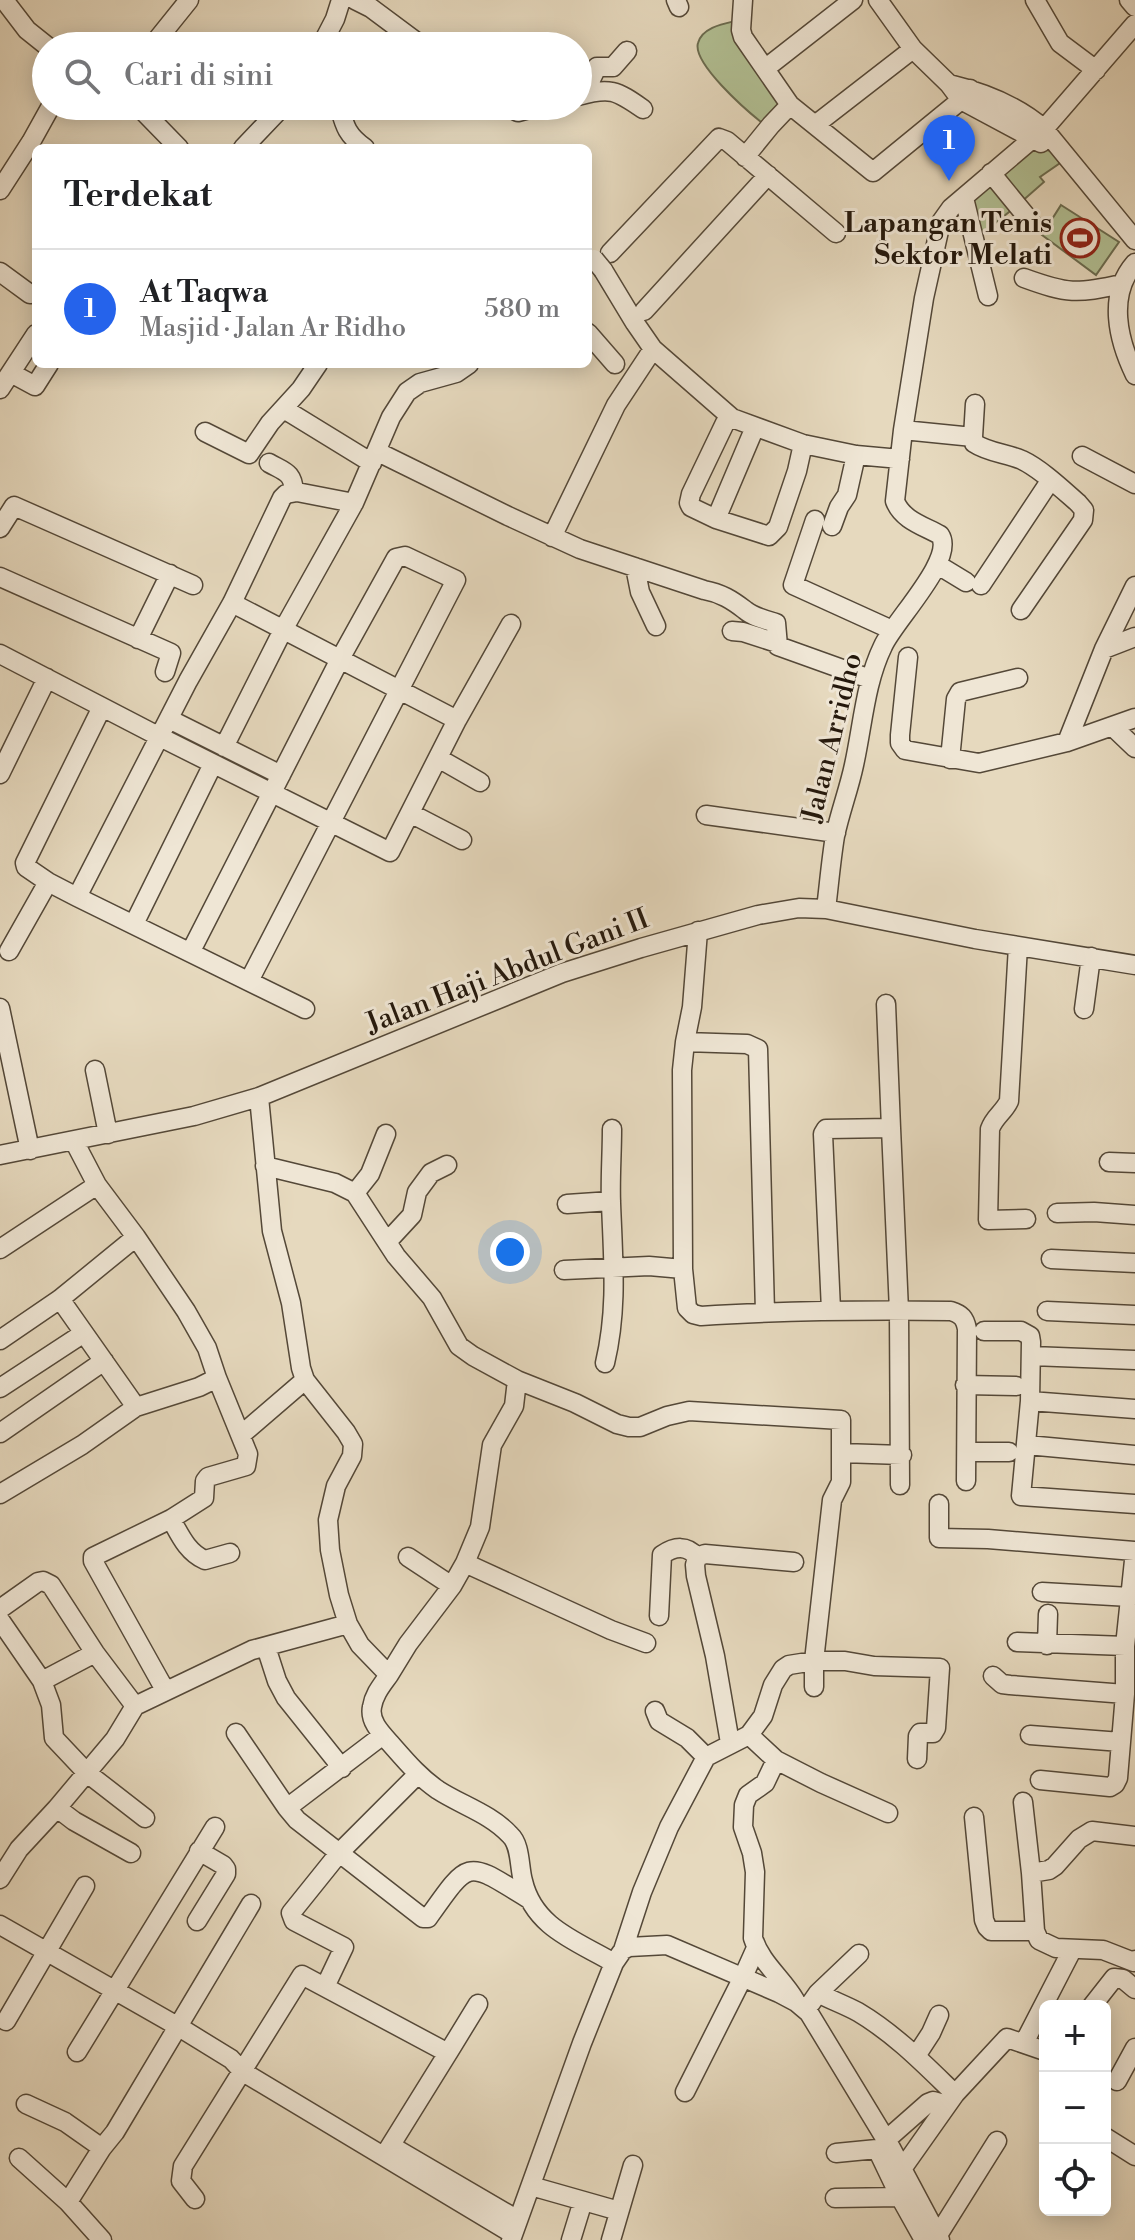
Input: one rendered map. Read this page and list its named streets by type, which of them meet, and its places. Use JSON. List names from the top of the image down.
{
  "streets": {
    "street": ["Jalan Arridho", "Jalan Haji Abdul Gani II"]
  },
  "crossings": [
    ["Jalan Arridho", "Jalan Haji Abdul Gani II"]
  ],
  "places": {
    "sports": ["Lapangan Tenis Sektor Melati"]
  },
  "page": {
    "search": "Cari di sini",
    "pins": "1",
    "heading": "Terdekat",
    "list": [
      {
        "mark": "1",
        "name": "At Taqwa",
        "note": "Masjid · Jalan Ar Ridho",
        "value": "580 m"
      }
    ],
    "map_buttons": ["+", "−"]
  }
}
